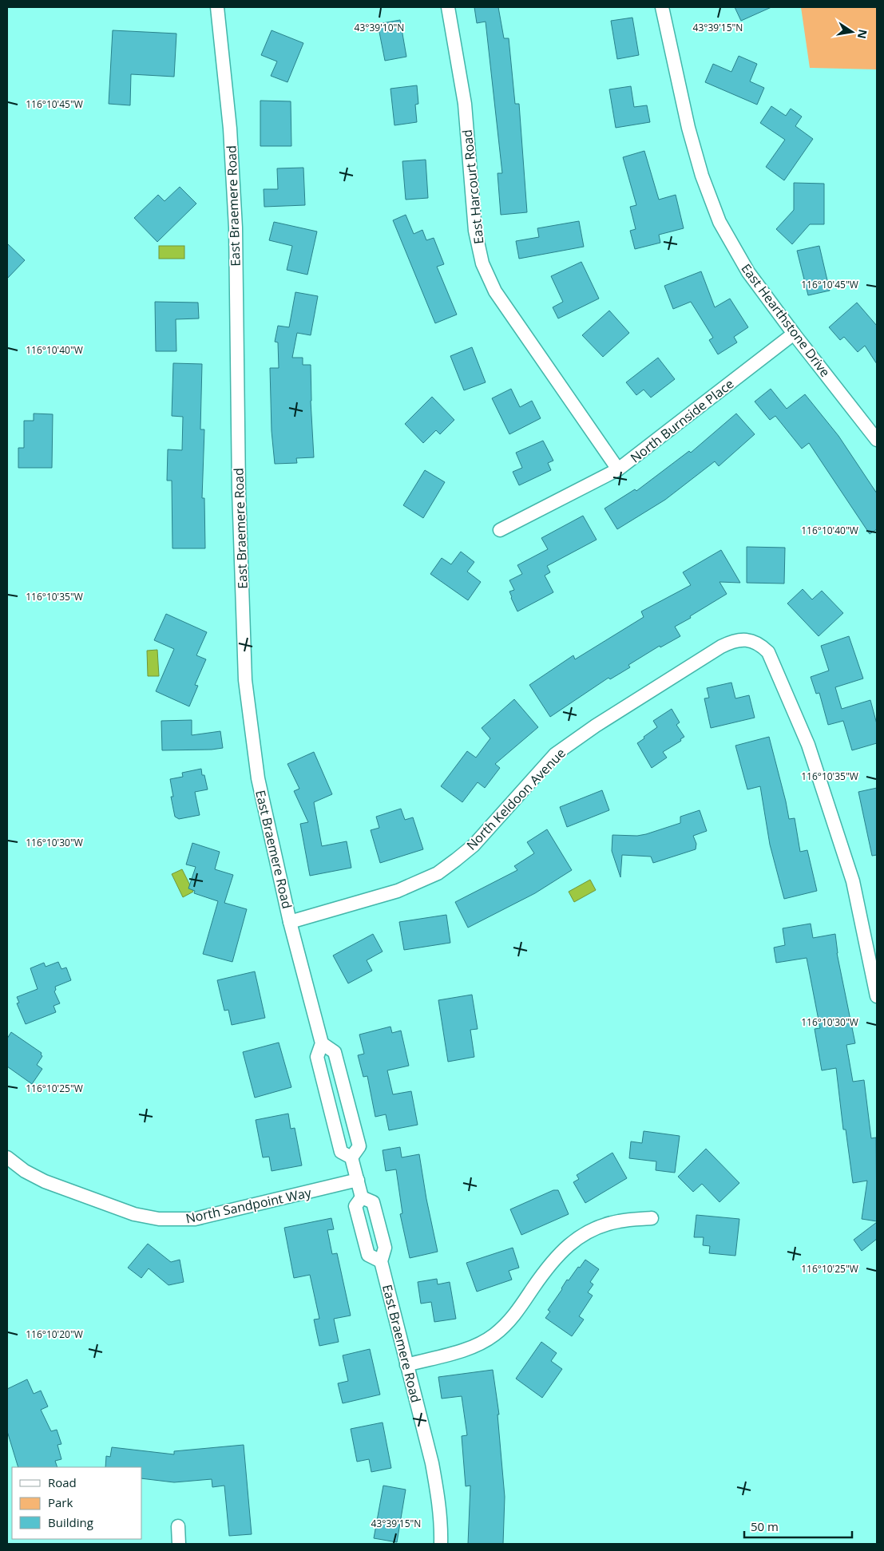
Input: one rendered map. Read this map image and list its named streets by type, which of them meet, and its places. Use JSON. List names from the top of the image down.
{
  "streets": {
    "street": [
      "East Harcourt Road",
      "East Braemere Road",
      "East Hearthstone Drive",
      "North Burnside Place",
      "North Keldoon Avenue",
      "North Sandpoint Way"
    ]
  },
  "crossings": [
    ["East Harcourt Road", "North Burnside Place"],
    ["East Braemere Road", "North Keldoon Avenue"],
    ["East Braemere Road", "North Sandpoint Way"],
    ["East Hearthstone Drive", "North Burnside Place"]
  ],
  "legend": ["Road", "Park", "Building"],
  "scale_bar": "50 m",
  "north": "right",
  "coordinates": [
    "43°39'10\"N",
    "43°39'15\"N",
    "116°10'45\"W",
    "116°10'40\"W",
    "116°10'35\"W",
    "116°10'30\"W",
    "116°10'25\"W",
    "116°10'20\"W"
  ]
}
